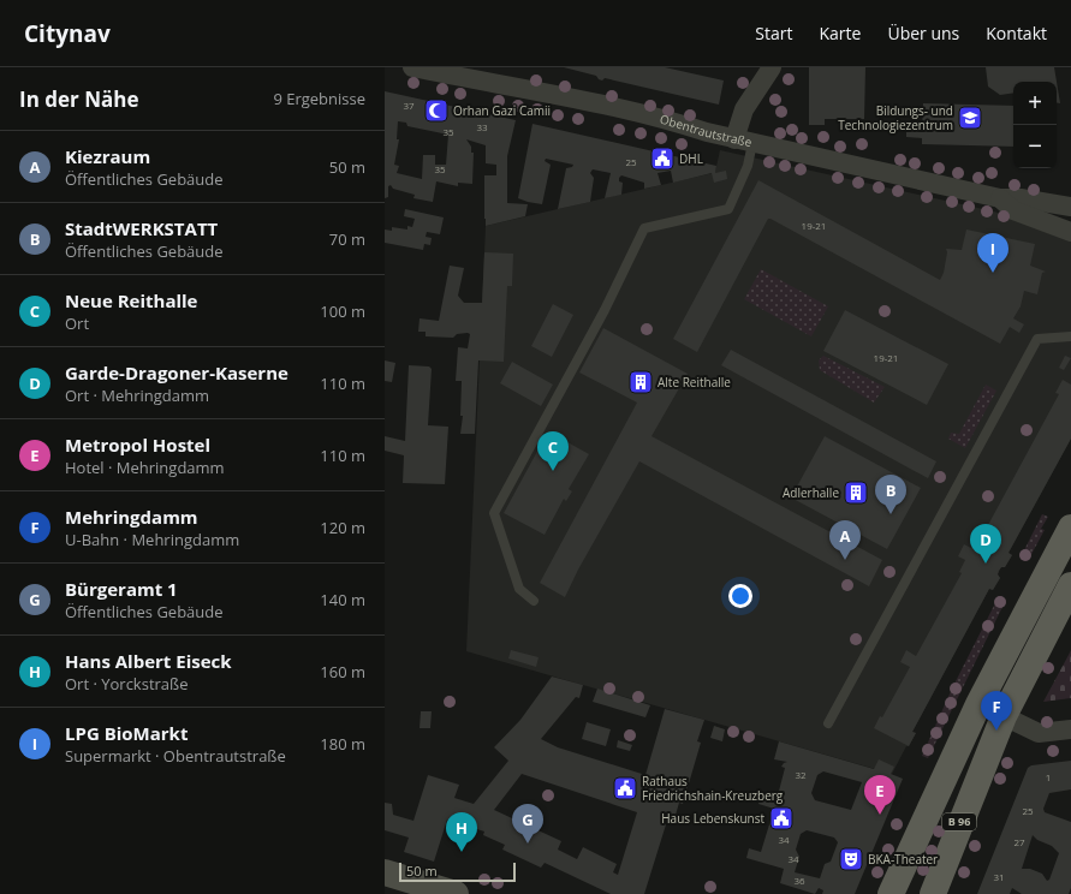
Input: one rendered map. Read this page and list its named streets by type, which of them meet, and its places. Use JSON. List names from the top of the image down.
{
  "streets": {
    "main road": ["B 96"],
    "street": ["Obentrautstraße"]
  },
  "places": {
    "mosque": ["Orhan Gazi Camii"],
    "school or university": ["Bildungs- und Technologiezentrum"],
    "public building": ["DHL", "Rathaus Friedrichshain-Kreuzberg", "Haus Lebenskunst"],
    "building": ["Alte Reithalle", "Adlerhalle"],
    "theatre": ["BKA-Theater"]
  },
  "house_numbers": [
    "37",
    "33",
    "35",
    "25",
    "35",
    "19-21",
    "19-21",
    "32",
    "1",
    "25",
    "34",
    "27",
    "34",
    "31",
    "36"
  ],
  "scale_bar": "50 m",
  "page": {
    "header": "Citynav",
    "nav": [
      "Start",
      "Karte",
      "Über uns",
      "Kontakt"
    ],
    "heading": ["In der Nähe", "9 Ergebnisse"],
    "map_buttons": ["+", "−"],
    "list": [
      {
        "mark": "A",
        "name": "Kiezraum",
        "note": "Öffentliches Gebäude",
        "value": "50 m"
      },
      {
        "mark": "B",
        "name": "StadtWERKSTATT",
        "note": "Öffentliches Gebäude",
        "value": "70 m"
      },
      {
        "mark": "C",
        "name": "Neue Reithalle",
        "note": "Ort",
        "value": "100 m"
      },
      {
        "mark": "D",
        "name": "Garde-Dragoner-Kaserne",
        "note": "Ort · Mehringdamm",
        "value": "110 m"
      },
      {
        "mark": "E",
        "name": "Metropol Hostel",
        "note": "Hotel · Mehringdamm",
        "value": "110 m"
      },
      {
        "mark": "F",
        "name": "Mehringdamm",
        "note": "U-Bahn · Mehringdamm",
        "value": "120 m"
      },
      {
        "mark": "G",
        "name": "Bürgeramt 1",
        "note": "Öffentliches Gebäude",
        "value": "140 m"
      },
      {
        "mark": "H",
        "name": "Hans Albert Eiseck",
        "note": "Ort · Yorckstraße",
        "value": "160 m"
      },
      {
        "mark": "I",
        "name": "LPG BioMarkt",
        "note": "Supermarkt · Obentrautstraße",
        "value": "180 m"
      }
    ],
    "pins": [
      "I",
      "C",
      "B",
      "A",
      "D",
      "F",
      "E",
      "G",
      "H"
    ],
    "scale": "50 m"
  }
}
